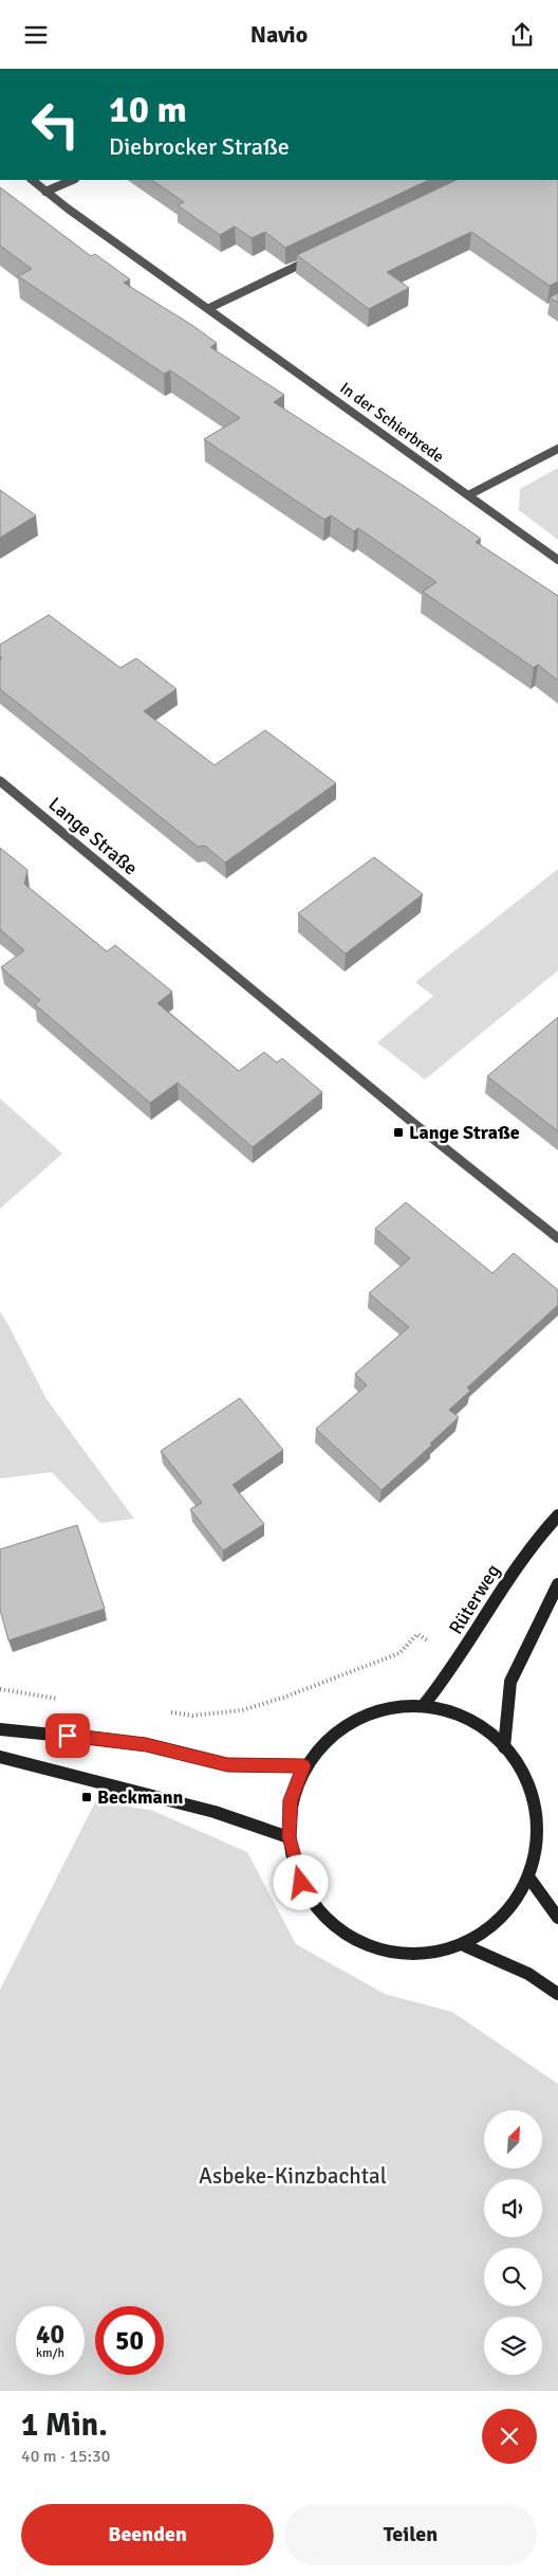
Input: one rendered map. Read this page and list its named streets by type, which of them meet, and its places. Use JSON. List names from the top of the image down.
{
  "streets": {
    "main road": ["Rüterweg"],
    "street": ["In der Schierbrede", "Lange Straße"]
  },
  "parks": ["Asbeke-Kinzbachtal"],
  "places": {
    "transit": ["Lange Straße", "Beckmann"]
  },
  "north": "top right",
  "page": {
    "header": "Navio",
    "turn": ["10 m", "Diebrocker Straße"],
    "speed": "40 km/h",
    "limit": "50",
    "heading": ["1 Min.", "40 m · 15:30"],
    "buttons": ["Beenden", "Teilen"]
  }
}
